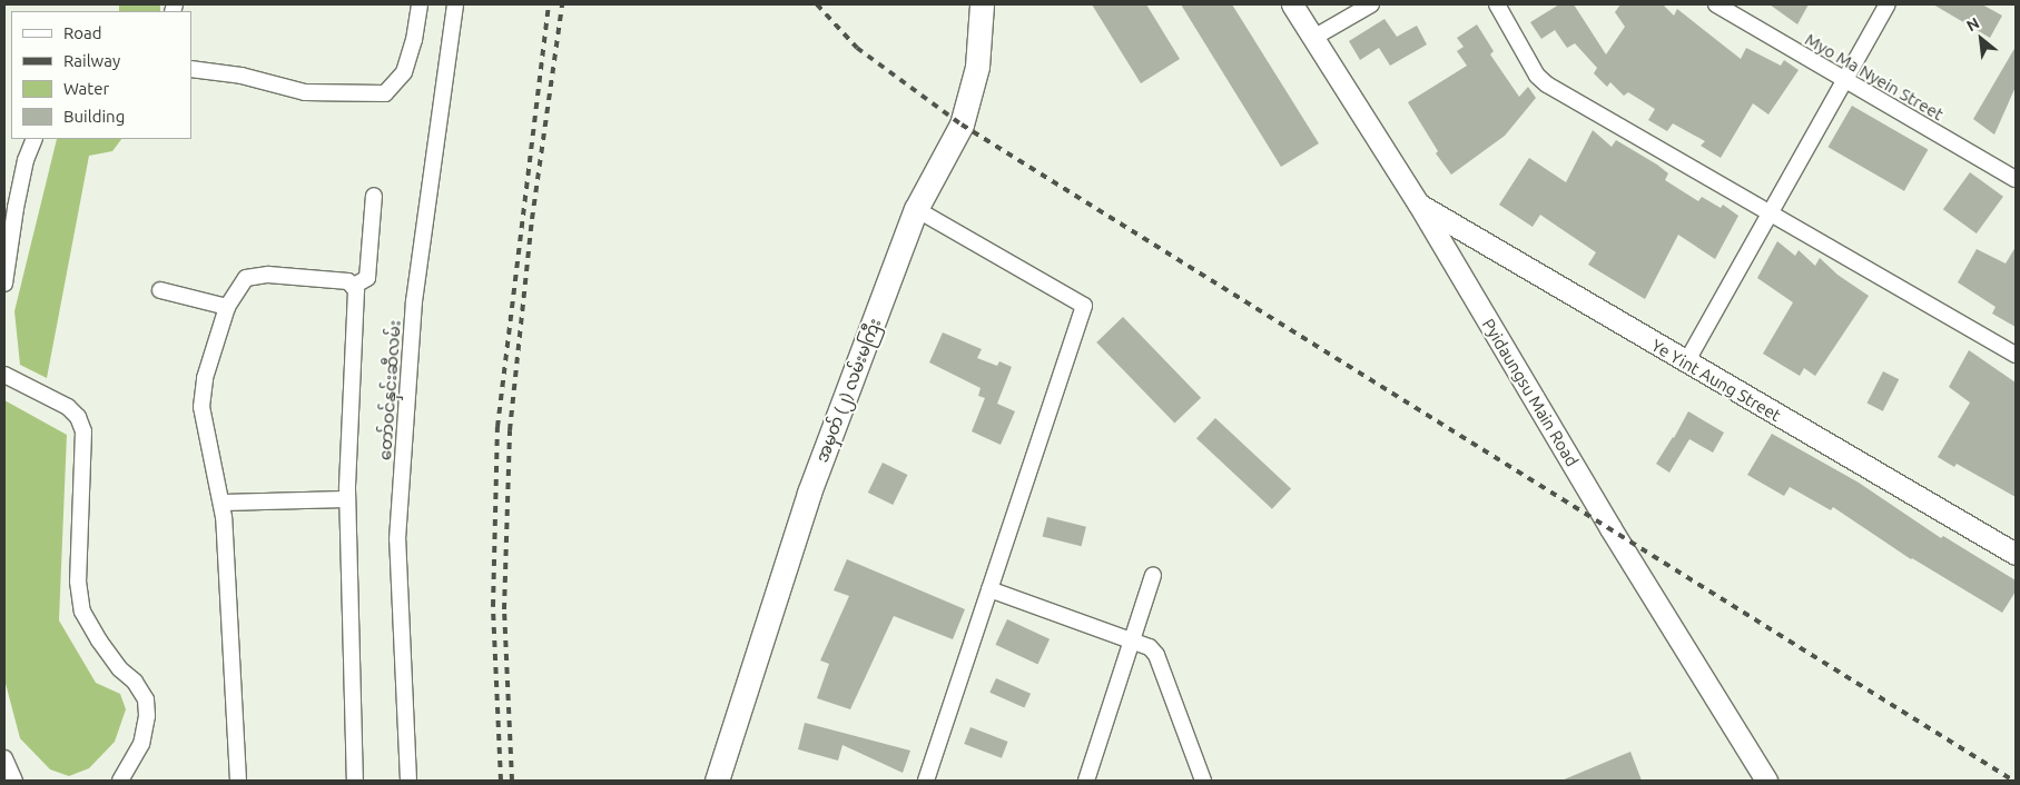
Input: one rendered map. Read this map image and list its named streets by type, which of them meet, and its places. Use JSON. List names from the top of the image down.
{
  "streets": {
    "main road": ["Ye Yint Aung Street", "အမှတ် (၂) လမ်းမကြီး", "Pyidaungsu Main Road"],
    "street": ["Myo Ma Nyein Street", "တော်ဝင်နှင်းဆီလမ်း"]
  },
  "crossings": [
    ["Ye Yint Aung Street", "Pyidaungsu Main Road"]
  ],
  "legend": [
    "Road",
    "Railway",
    "Water",
    "Building"
  ],
  "north": "top left"
}
